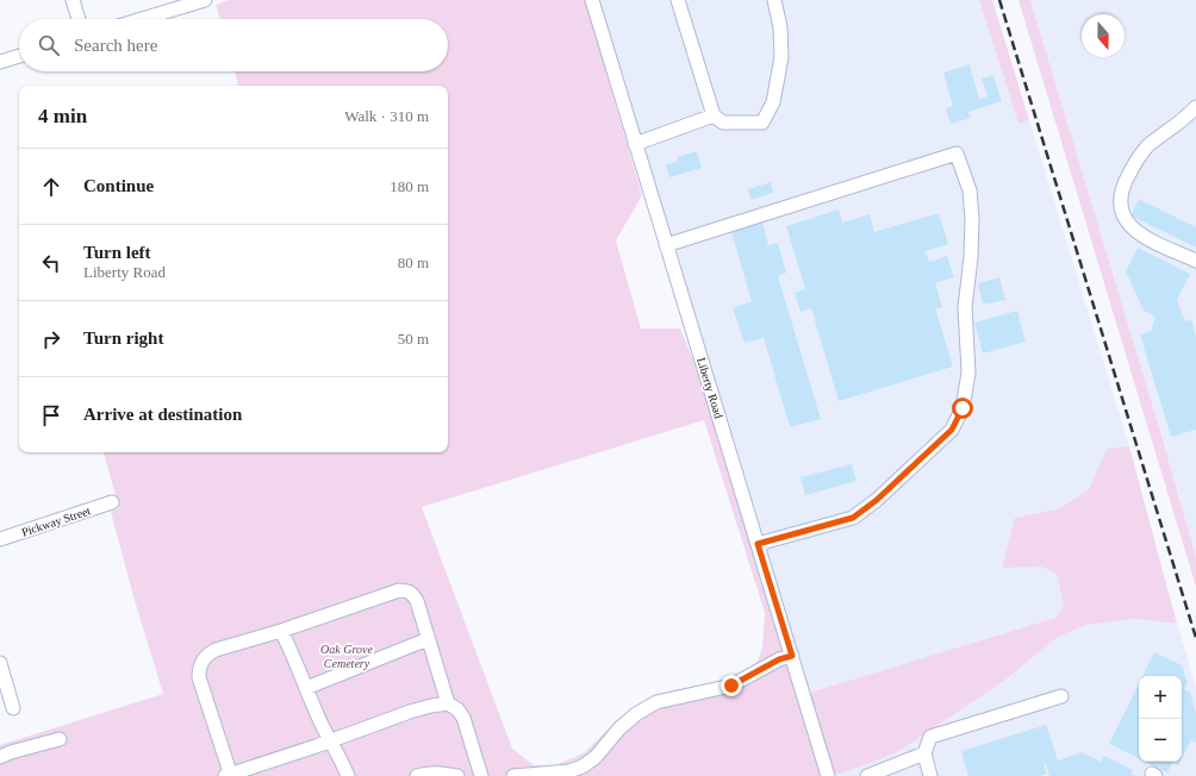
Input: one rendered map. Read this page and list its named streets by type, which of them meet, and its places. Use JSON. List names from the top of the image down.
{
  "streets": {
    "street": ["Liberty Road", "Pickway Street"]
  },
  "parks": ["Oak Grove Cemetery"],
  "north": "bottom",
  "page": {
    "search": "Search here",
    "heading": ["4 min", "Walk · 310 m"],
    "list": [
      ["Continue", "180 m"],
      ["Turn left", "Liberty Road", "80 m"],
      ["Turn right", "50 m"],
      "Arrive at destination"
    ],
    "map_buttons": ["+", "−"]
  }
}
